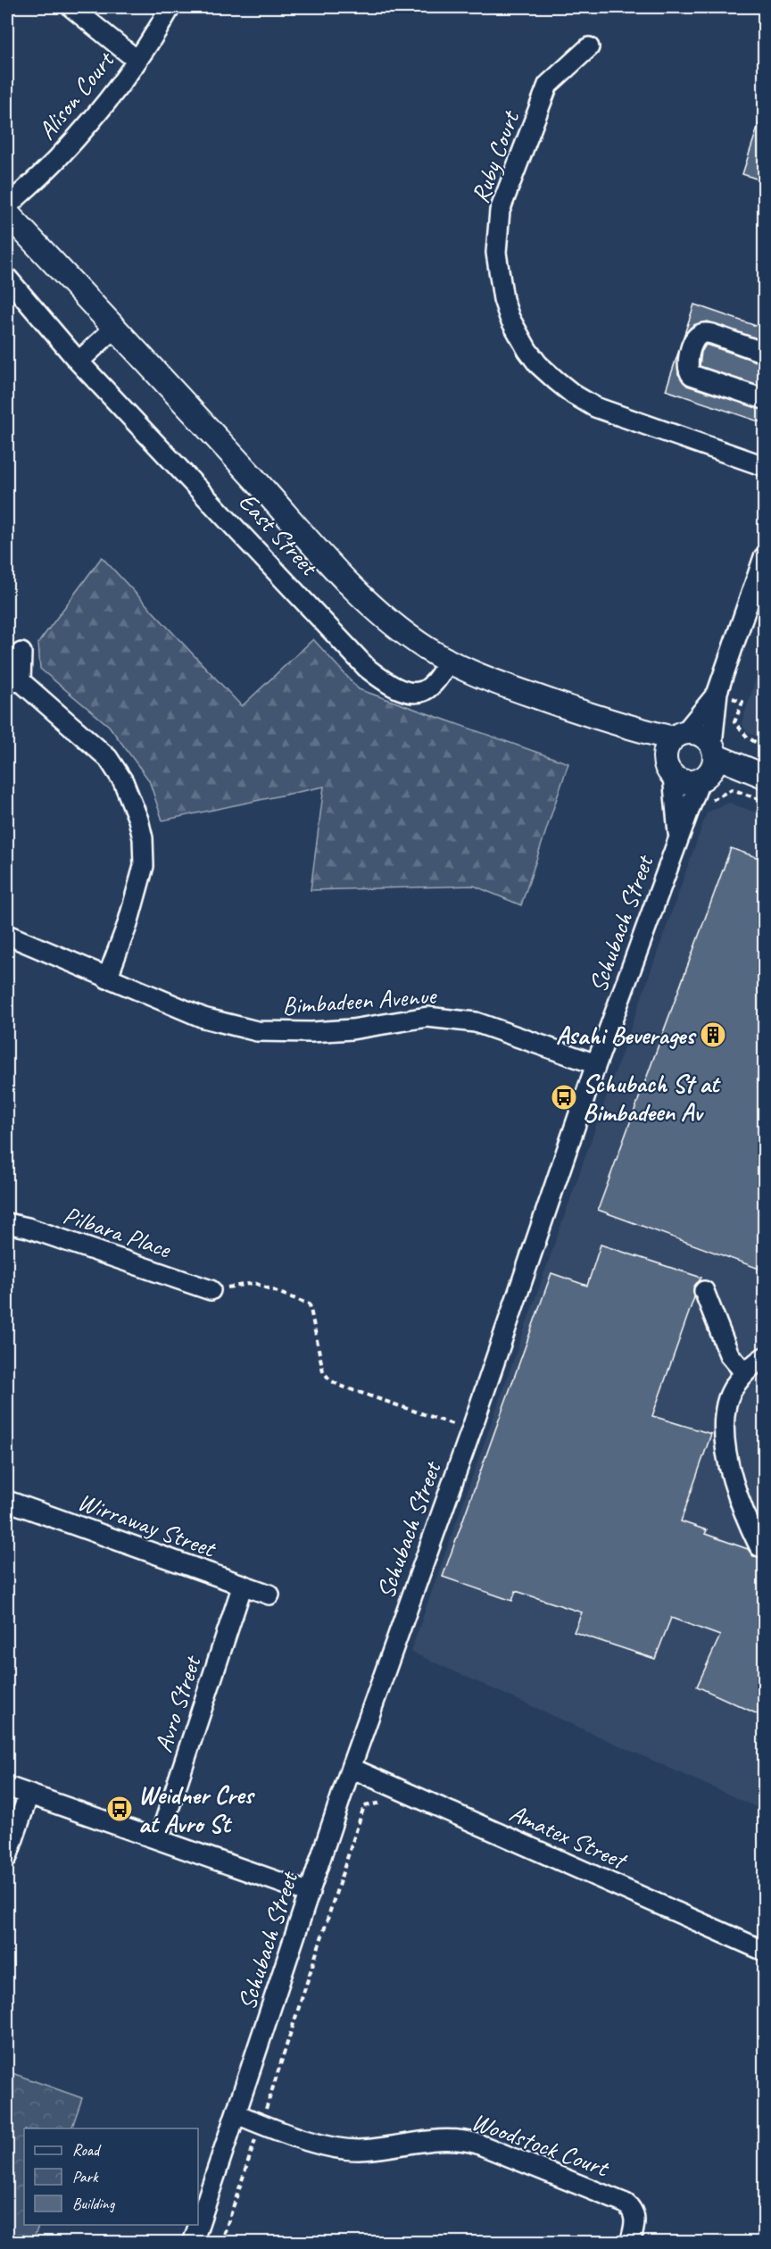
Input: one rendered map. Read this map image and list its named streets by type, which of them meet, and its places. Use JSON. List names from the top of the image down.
{
  "streets": {
    "main road": ["East Street"],
    "street": [
      "Alison Court",
      "Ruby Court",
      "Schubach Street",
      "Bimbadeen Avenue",
      "Pilbara Place",
      "Wirraway Street",
      "Avro Street",
      "Amatex Street",
      "Woodstock Court"
    ]
  },
  "crossings": [
    ["East Street", "Schubach Street"],
    ["Schubach Street", "Bimbadeen Avenue"],
    ["Schubach Street", "Amatex Street"],
    ["Schubach Street", "Woodstock Court"],
    ["Wirraway Street", "Avro Street"]
  ],
  "places": {
    "building": ["Asahi Beverages"],
    "bus stop": ["Schubach St at Bimbadeen Av", "Weidner Cres at Avro St"]
  },
  "legend": ["Road", "Park", "Building"]
}
